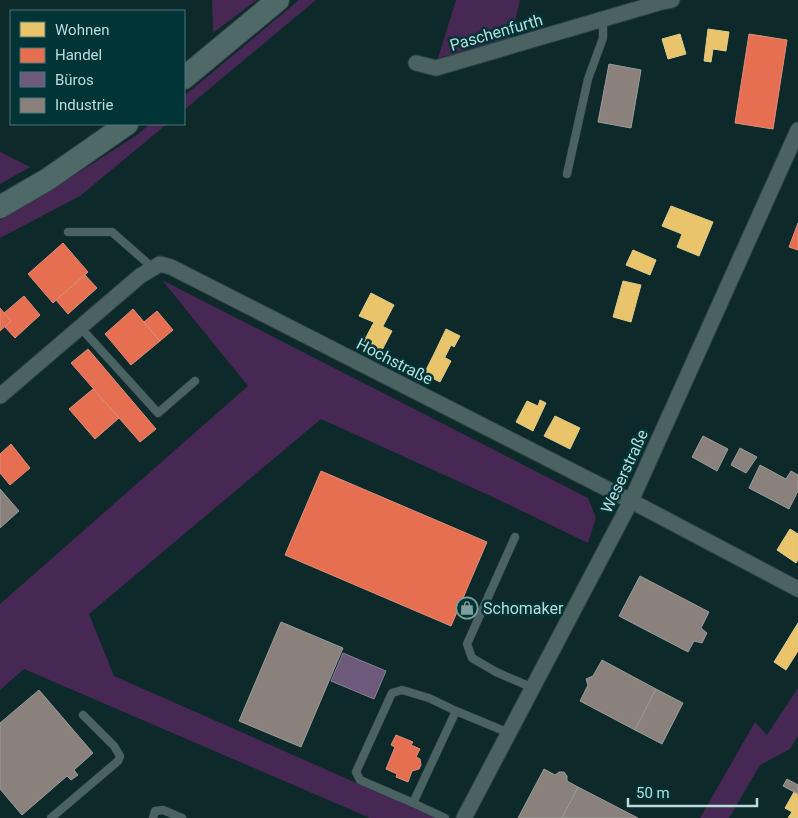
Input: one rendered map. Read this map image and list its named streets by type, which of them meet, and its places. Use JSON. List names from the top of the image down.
{
  "streets": {
    "street": ["Paschenfurth", "Hochstraße", "Weserstraße"]
  },
  "crossings": [
    ["Hochstraße", "Weserstraße"]
  ],
  "places": {
    "shop": ["Schomaker"]
  },
  "legend": [
    "Wohnen",
    "Handel",
    "Büros",
    "Industrie"
  ],
  "scale_bar": "50 m"
}
